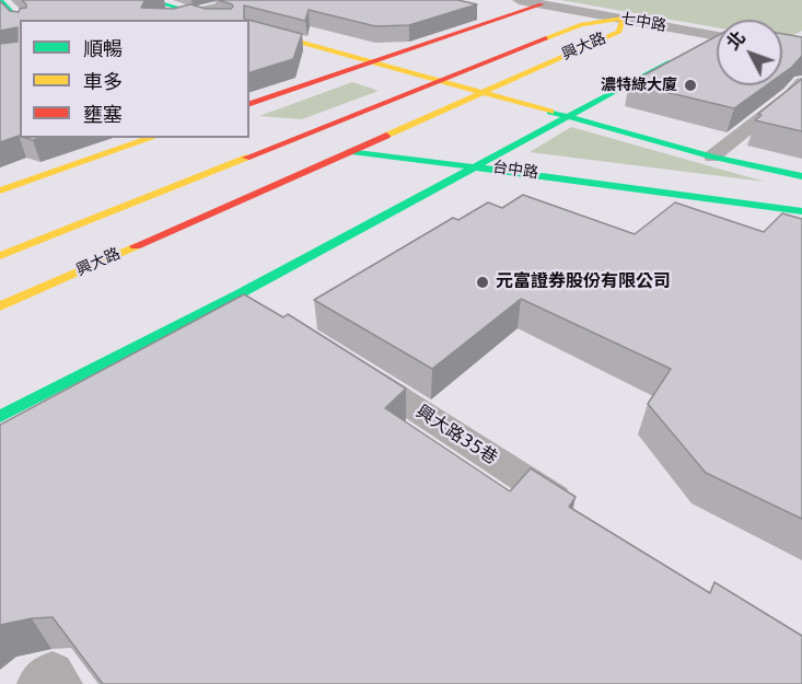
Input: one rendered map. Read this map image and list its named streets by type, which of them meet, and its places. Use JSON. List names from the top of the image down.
{
  "streets": {
    "street": ["七中路", "興大路", "台中路"],
    "lane": ["興大路35巷"]
  },
  "crossings": [
    ["七中路", "興大路"],
    ["興大路", "台中路"]
  ],
  "places": ["濃特綠大廈", "元富證券股份有限公司"],
  "legend": ["順暢", "車多", "壅塞"],
  "north": "top left"
}
